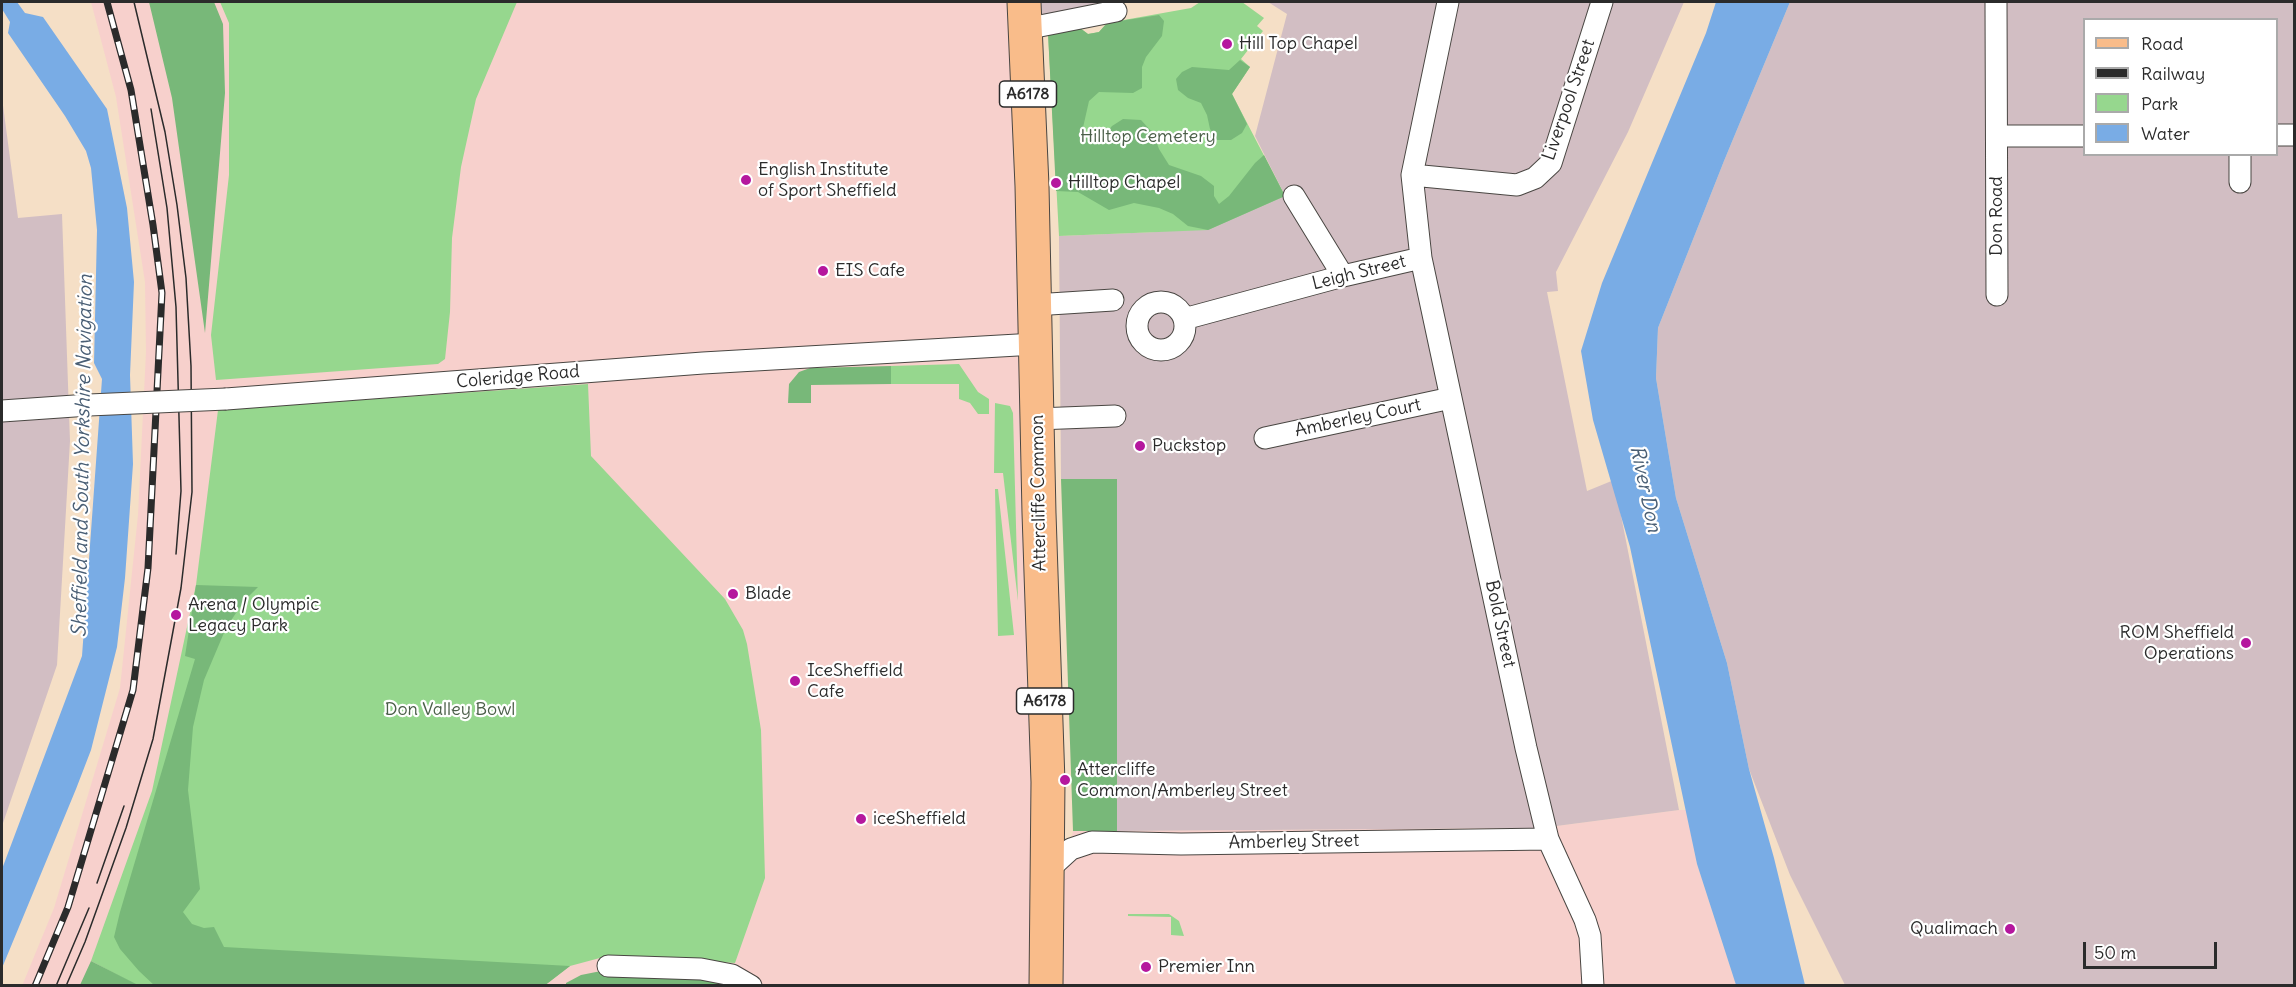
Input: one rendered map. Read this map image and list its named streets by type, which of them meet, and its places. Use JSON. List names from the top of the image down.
{
  "streets": {
    "main road": ["A6178", "Attercliffe Common"],
    "street": [
      "Liverpool Street",
      "Don Road",
      "Leigh Street",
      "Coleridge Road",
      "Amberley Court",
      "Bold Street",
      "Amberley Street"
    ]
  },
  "crossings": [
    ["Liverpool Street", "Leigh Street"],
    ["Leigh Street", "Bold Street"],
    ["Coleridge Road", "Attercliffe Common"],
    ["Amberley Court", "Bold Street"],
    ["Attercliffe Common", "Amberley Street"],
    ["Bold Street", "Amberley Street"]
  ],
  "water": ["Sheffield and South Yorkshire Navigation", "River Don"],
  "parks": ["Hilltop Cemetery", "Don Valley Bowl"],
  "places": [
    "Hill Top Chapel",
    "English Institute of Sport Sheffield",
    "Hilltop Chapel",
    "EIS Cafe",
    "Puckstop",
    "Blade",
    "Arena / Olympic Legacy Park",
    "ROM Sheffield Operations",
    "IceSheffield Cafe",
    "Attercliffe Common/Amberley Street",
    "iceSheffield",
    "Qualimach",
    "Premier Inn"
  ],
  "legend": [
    "Road",
    "Railway",
    "Park",
    "Water"
  ],
  "scale_bar": "50 m"
}
